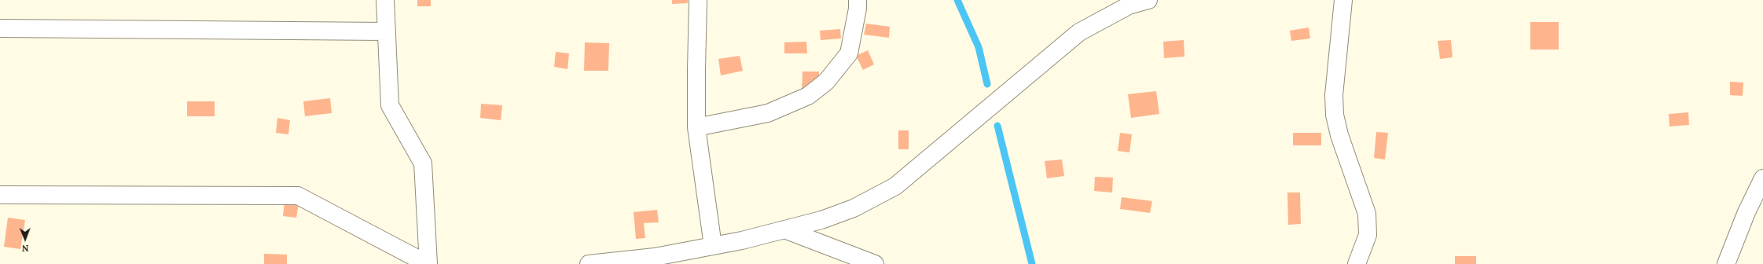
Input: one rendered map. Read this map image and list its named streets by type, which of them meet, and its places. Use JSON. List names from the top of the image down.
{
  "north": "bottom"
}
